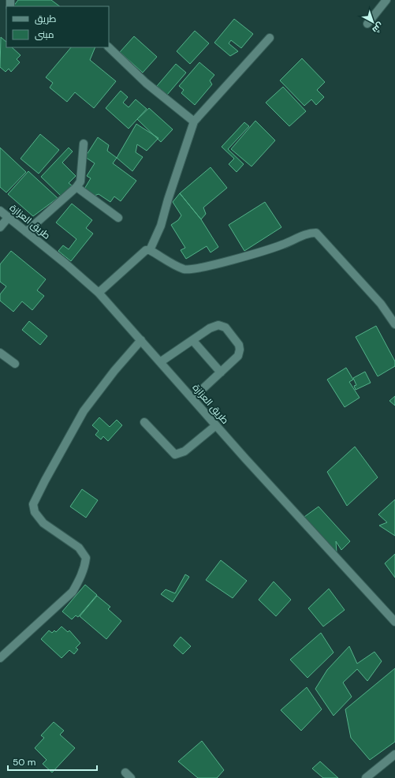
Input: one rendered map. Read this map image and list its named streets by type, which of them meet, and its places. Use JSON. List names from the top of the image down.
{
  "streets": {
    "street": ["طريق العزازة"]
  },
  "legend": ["طريق", "مبنى"],
  "scale_bar": "50 m",
  "north": "bottom right"
}
